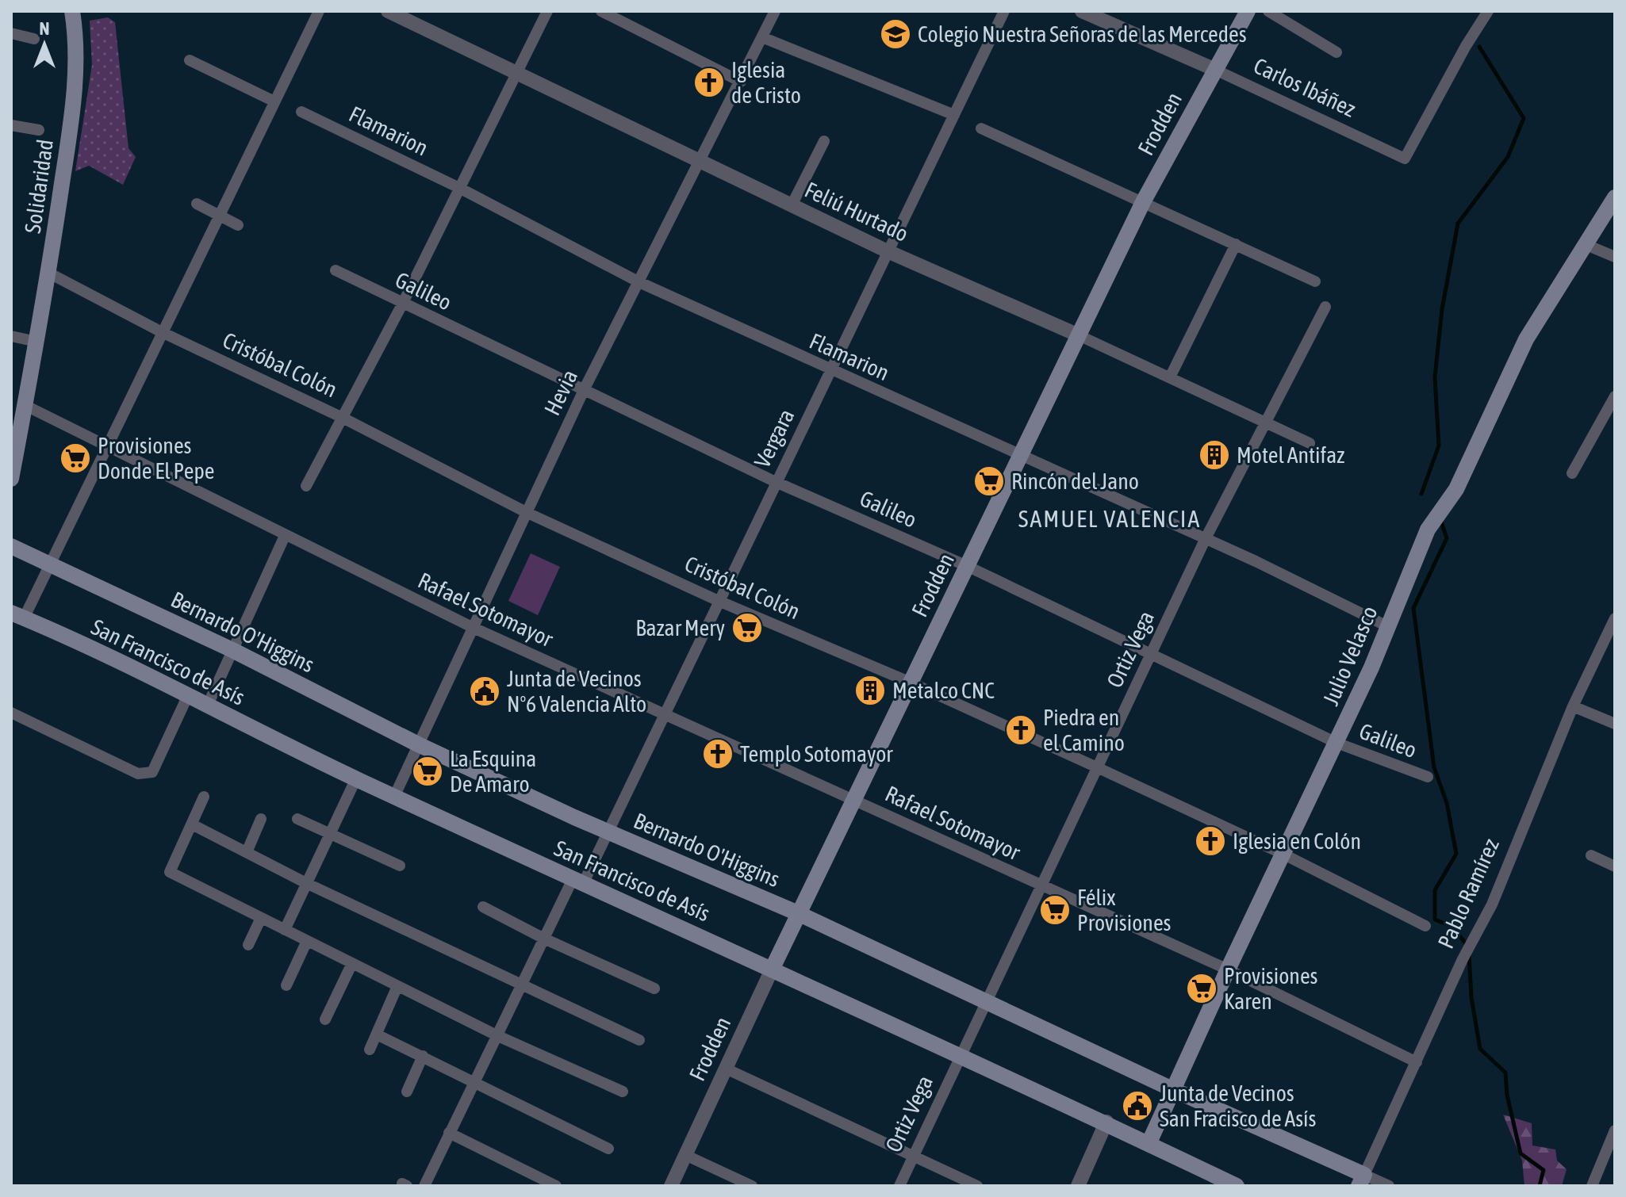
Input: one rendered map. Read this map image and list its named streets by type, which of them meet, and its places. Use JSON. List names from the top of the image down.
{
  "streets": {
    "main road": [
      "Frodden",
      "Solidaridad",
      "Bernardo O'Higgins",
      "Julio Velasco",
      "San Francisco de Asís"
    ],
    "street": [
      "Carlos Ibáñez",
      "Flamarion",
      "Feliú Hurtado",
      "Galileo",
      "Cristóbal Colón",
      "Hevia",
      "Vergara",
      "Rafael Sotomayor",
      "Ortiz Vega",
      "Pablo Ramírez"
    ]
  },
  "crossings": [
    ["Carlos Ibáñez", "Frodden"],
    ["Frodden", "Flamarion"],
    ["Frodden", "Feliú Hurtado"],
    ["Frodden", "Galileo"],
    ["Frodden", "Cristóbal Colón"],
    ["Frodden", "Rafael Sotomayor"],
    ["Frodden", "Bernardo O'Higgins"],
    ["Frodden", "San Francisco de Asís"],
    ["Flamarion", "Hevia"],
    ["Flamarion", "Vergara"],
    ["Flamarion", "Ortiz Vega"],
    ["Flamarion", "Julio Velasco"],
    ["Solidaridad", "Cristóbal Colón"],
    ["Solidaridad", "Rafael Sotomayor"],
    ["Feliú Hurtado", "Hevia"],
    ["Feliú Hurtado", "Vergara"],
    ["Feliú Hurtado", "Ortiz Vega"],
    ["Galileo", "Hevia"],
    ["Galileo", "Vergara"],
    ["Galileo", "Ortiz Vega"],
    ["Galileo", "Julio Velasco"],
    ["Cristóbal Colón", "Hevia"],
    ["Cristóbal Colón", "Vergara"],
    ["Cristóbal Colón", "Ortiz Vega"],
    ["Cristóbal Colón", "Julio Velasco"],
    ["Hevia", "Rafael Sotomayor"],
    ["Hevia", "Bernardo O'Higgins"],
    ["Hevia", "San Francisco de Asís"],
    ["Vergara", "Rafael Sotomayor"],
    ["Vergara", "Bernardo O'Higgins"],
    ["Vergara", "San Francisco de Asís"],
    ["Rafael Sotomayor", "Ortiz Vega"],
    ["Rafael Sotomayor", "Julio Velasco"],
    ["Rafael Sotomayor", "Pablo Ramírez"],
    ["Bernardo O'Higgins", "Ortiz Vega"],
    ["Bernardo O'Higgins", "Julio Velasco"],
    ["Bernardo O'Higgins", "Pablo Ramírez"],
    ["Ortiz Vega", "San Francisco de Asís"],
    ["Julio Velasco", "San Francisco de Asís"]
  ],
  "districts": ["SAMUEL VALENCIA"],
  "places": {
    "school or university": ["Colegio Nuestra Señoras de las Mercedes"],
    "church": [
      "Iglesia de Cristo",
      "Piedra en el Camino",
      "Templo Sotomayor",
      "Iglesia en Colón"
    ],
    "building": ["Motel Antifaz", "Metalco CNC"],
    "supermarket": [
      "Provisiones Donde El Pepe",
      "Rincón del Jano",
      "Bazar Mery",
      "La Esquina De Amaro",
      "Félix Provisiones",
      "Provisiones Karen"
    ],
    "public building": ["Junta de Vecinos Nº6 Valencia Alto", "Junta de Vecinos San Fracisco de Asís"]
  },
  "north": "top"
}
